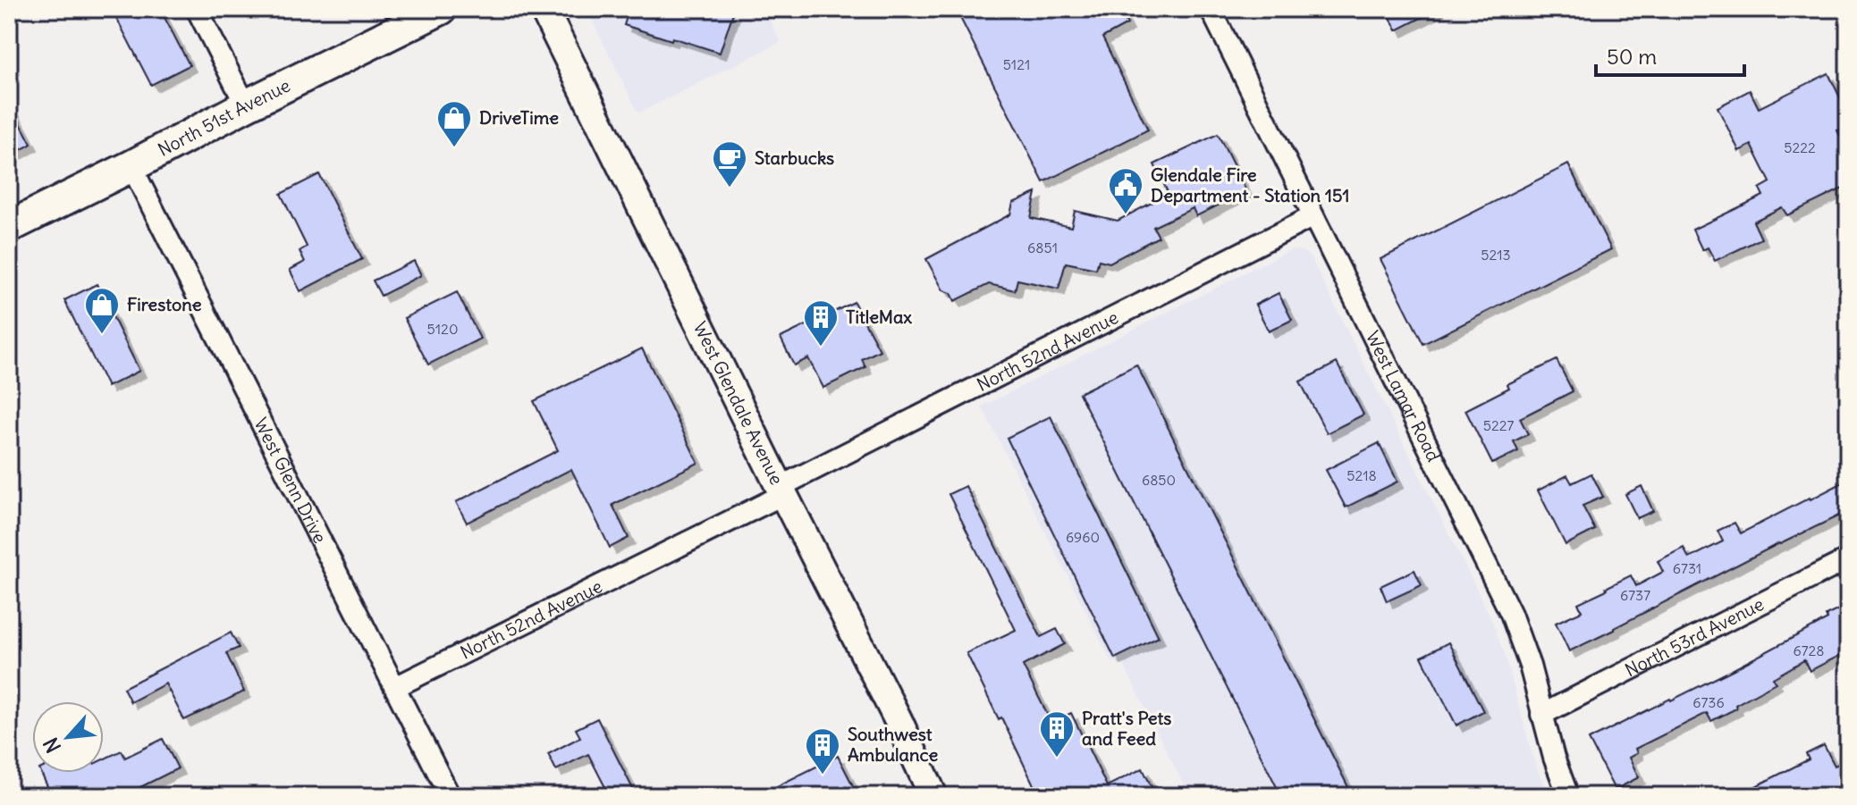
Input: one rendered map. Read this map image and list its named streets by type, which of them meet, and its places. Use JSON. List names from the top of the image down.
{
  "streets": {
    "main road": ["North 51st Avenue", "West Glendale Avenue"],
    "street": [
      "North 52nd Avenue",
      "West Lamar Road",
      "West Glenn Drive",
      "North 53rd Avenue"
    ]
  },
  "crossings": [
    ["North 51st Avenue", "West Glenn Drive"],
    ["North 52nd Avenue", "West Lamar Road"],
    ["North 52nd Avenue", "West Glendale Avenue"],
    ["North 52nd Avenue", "West Glenn Drive"],
    ["West Lamar Road", "North 53rd Avenue"]
  ],
  "places": {
    "shop": ["DriveTime", "Firestone"],
    "cafe": ["Starbucks"],
    "public building": ["Glendale Fire Department - Station 151"],
    "building": ["TitleMax", "Pratt's Pets and Feed", "Southwest Ambulance"]
  },
  "house_numbers": [
    "5121",
    "5222",
    "6851",
    "5213",
    "5120",
    "5227",
    "5218",
    "6850",
    "6960",
    "6731",
    "6737",
    "6728",
    "6736"
  ],
  "scale_bar": "50 m",
  "north": "bottom left"
}
